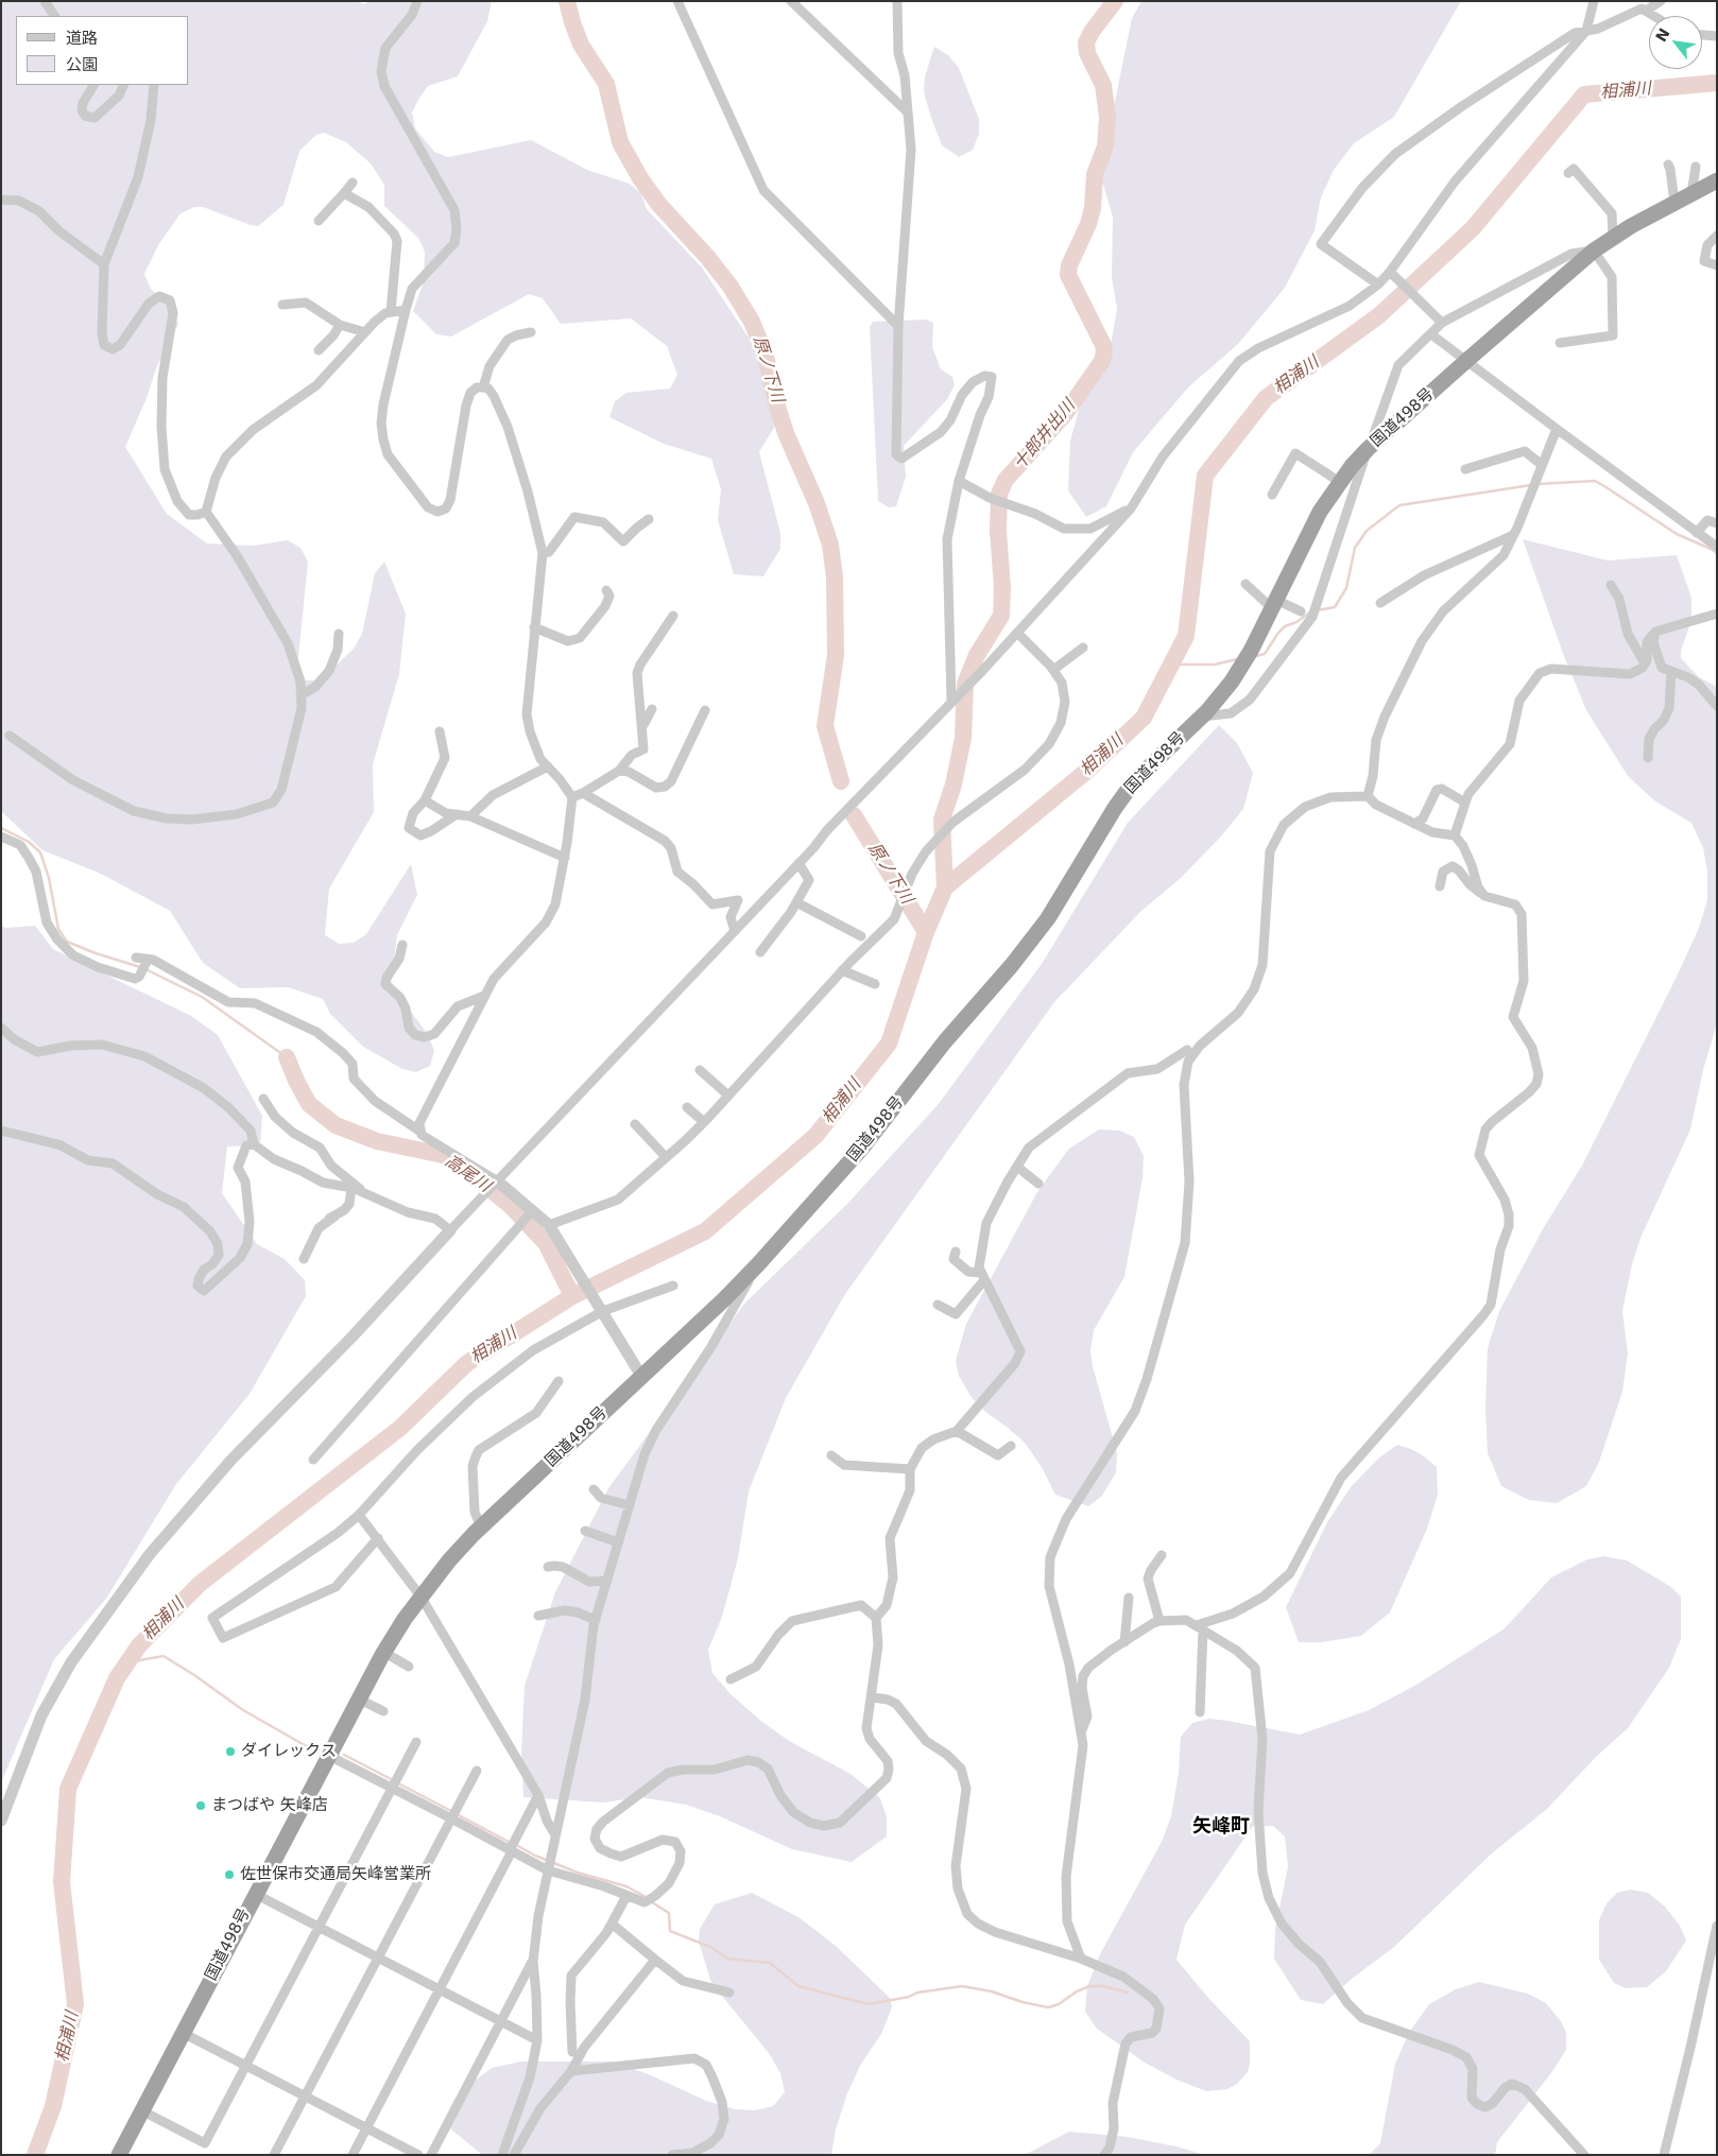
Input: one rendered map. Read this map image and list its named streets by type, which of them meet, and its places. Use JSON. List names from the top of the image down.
{
  "streets": {
    "highway": ["国道498号"]
  },
  "districts": ["矢峰町"],
  "water": [
    "相浦川",
    "原ノ下川",
    "十郎井出川",
    "高尾川"
  ],
  "places": ["ダイレックス", "まつばや 矢峰店", "佐世保市交通局矢峰営業所"],
  "legend": ["道路", "公園"],
  "north": "top left"
}
